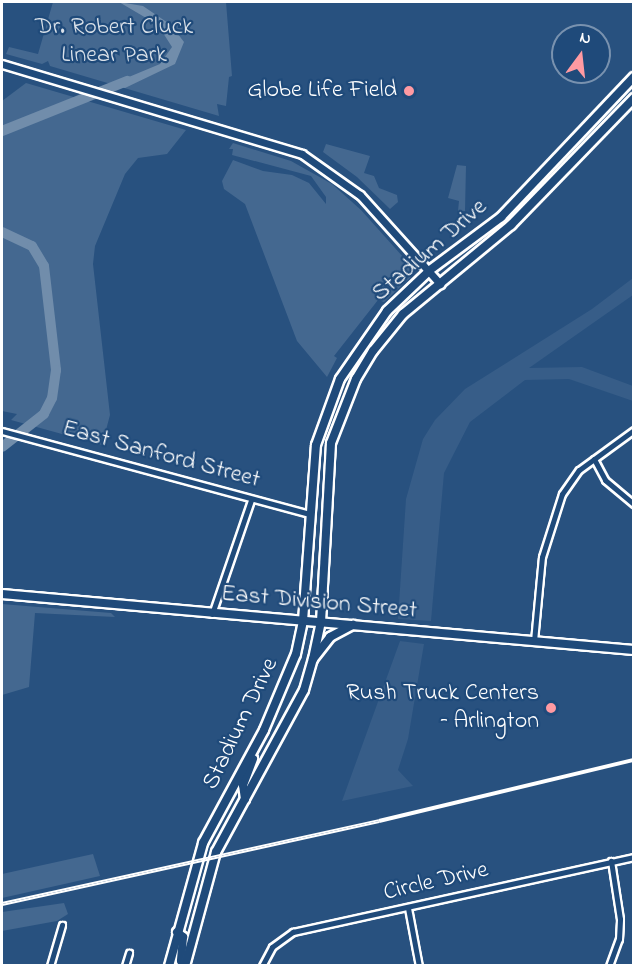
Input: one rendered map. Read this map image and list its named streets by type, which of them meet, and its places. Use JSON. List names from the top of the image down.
{
  "streets": {
    "main road": ["Stadium Drive", "East Division Street"],
    "street": ["East Sanford Street", "Circle Drive"]
  },
  "crossings": [
    ["Stadium Drive", "East Sanford Street"],
    ["Stadium Drive", "East Division Street"]
  ],
  "parks": ["Dr. Robert Cluck Linear Park"],
  "places": ["Globe Life Field", "Rush Truck Centers – Arlington"],
  "north": "top"
}
